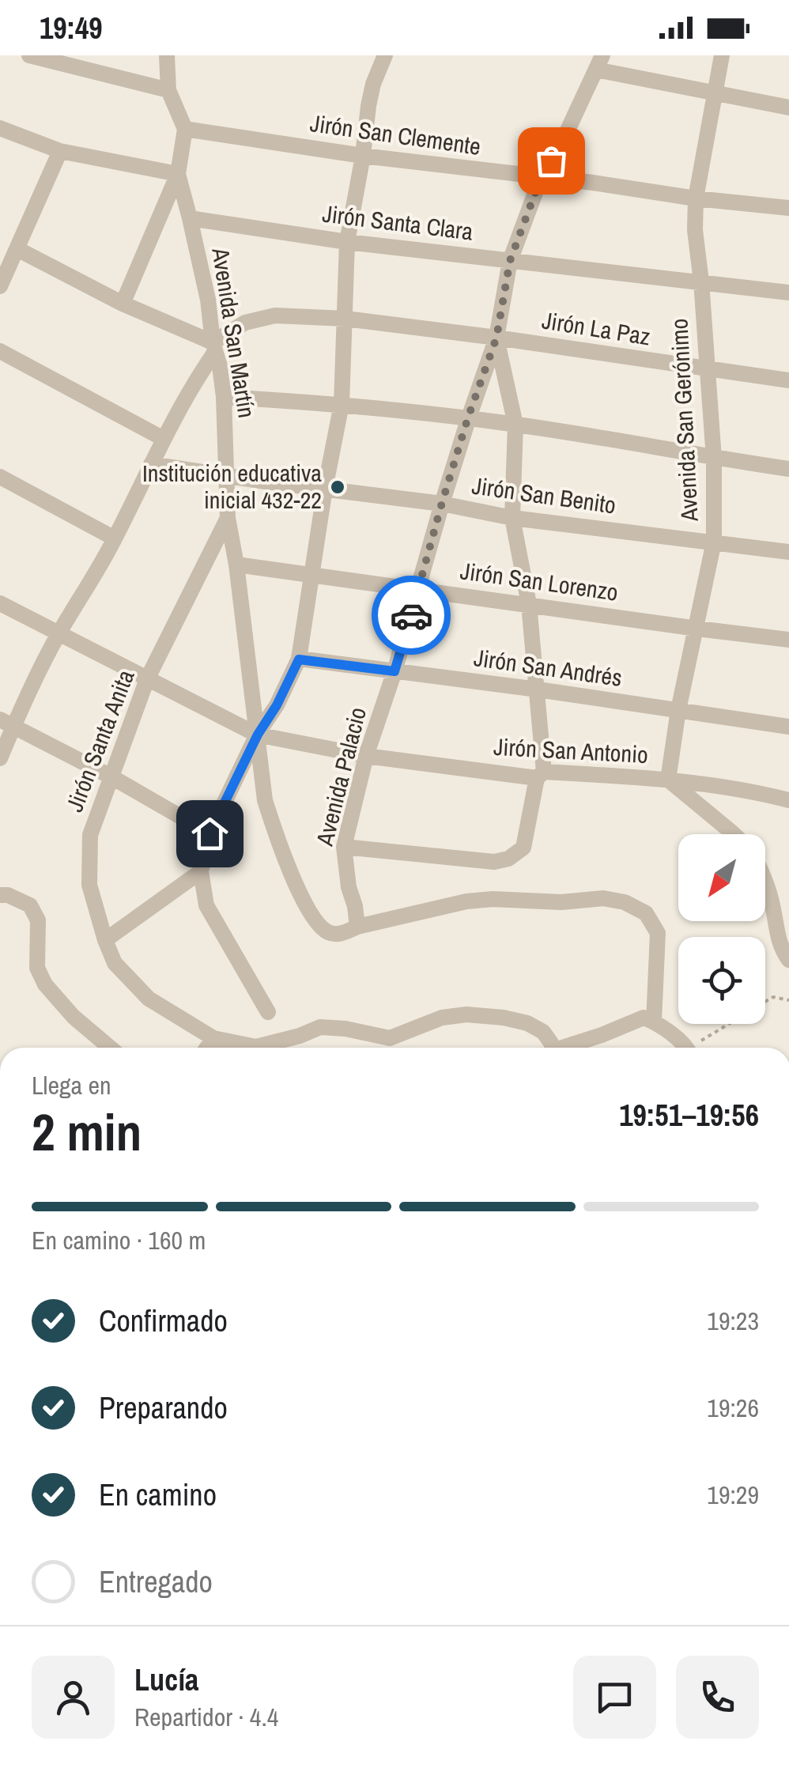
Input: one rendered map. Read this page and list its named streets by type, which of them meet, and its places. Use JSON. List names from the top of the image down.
{
  "streets": {
    "street": [
      "Jirón San Clemente",
      "Jirón Santa Clara",
      "Jirón La Paz",
      "Avenida San Martín",
      "Avenida San Gerónimo",
      "Jirón San Benito",
      "Jirón San Lorenzo",
      "Jirón San Andrés",
      "Jirón Santa Anita",
      "Jirón San Antonio",
      "Avenida Palacio"
    ]
  },
  "crossings": [
    ["Jirón San Clemente", "Avenida San Martín"],
    ["Jirón San Clemente", "Avenida San Gerónimo"],
    ["Jirón San Clemente", "Avenida Palacio"],
    ["Jirón Santa Clara", "Avenida San Martín"],
    ["Jirón Santa Clara", "Avenida San Gerónimo"],
    ["Jirón Santa Clara", "Avenida Palacio"],
    ["Jirón La Paz", "Avenida San Martín"],
    ["Jirón La Paz", "Avenida San Gerónimo"],
    ["Jirón La Paz", "Avenida Palacio"],
    ["Avenida San Martín", "Jirón San Benito"],
    ["Avenida San Martín", "Jirón San Lorenzo"],
    ["Avenida San Martín", "Jirón Santa Anita"],
    ["Avenida San Martín", "Jirón San Antonio"],
    ["Avenida San Martín", "Avenida Palacio"],
    ["Avenida San Gerónimo", "Jirón San Benito"],
    ["Avenida San Gerónimo", "Jirón San Lorenzo"],
    ["Avenida San Gerónimo", "Jirón San Andrés"],
    ["Avenida San Gerónimo", "Jirón San Antonio"],
    ["Jirón San Benito", "Avenida Palacio"],
    ["Jirón San Lorenzo", "Avenida Palacio"],
    ["Jirón San Andrés", "Avenida Palacio"],
    ["Jirón Santa Anita", "Jirón San Antonio"],
    ["Jirón San Antonio", "Avenida Palacio"]
  ],
  "places": ["Institución educativa inicial 432-22"],
  "north": "bottom left",
  "page": {
    "status": "19:49",
    "heading": ["2 min", "Llega en", "19:51–19:56"],
    "panel": ["Lucía", "Repartidor · 4.4"],
    "bar": "En camino · 160 m",
    "list": [
      ["Confirmado", "19:23"],
      ["Preparando", "19:26"],
      ["En camino", "19:29"],
      "Entregado"
    ]
  }
}
